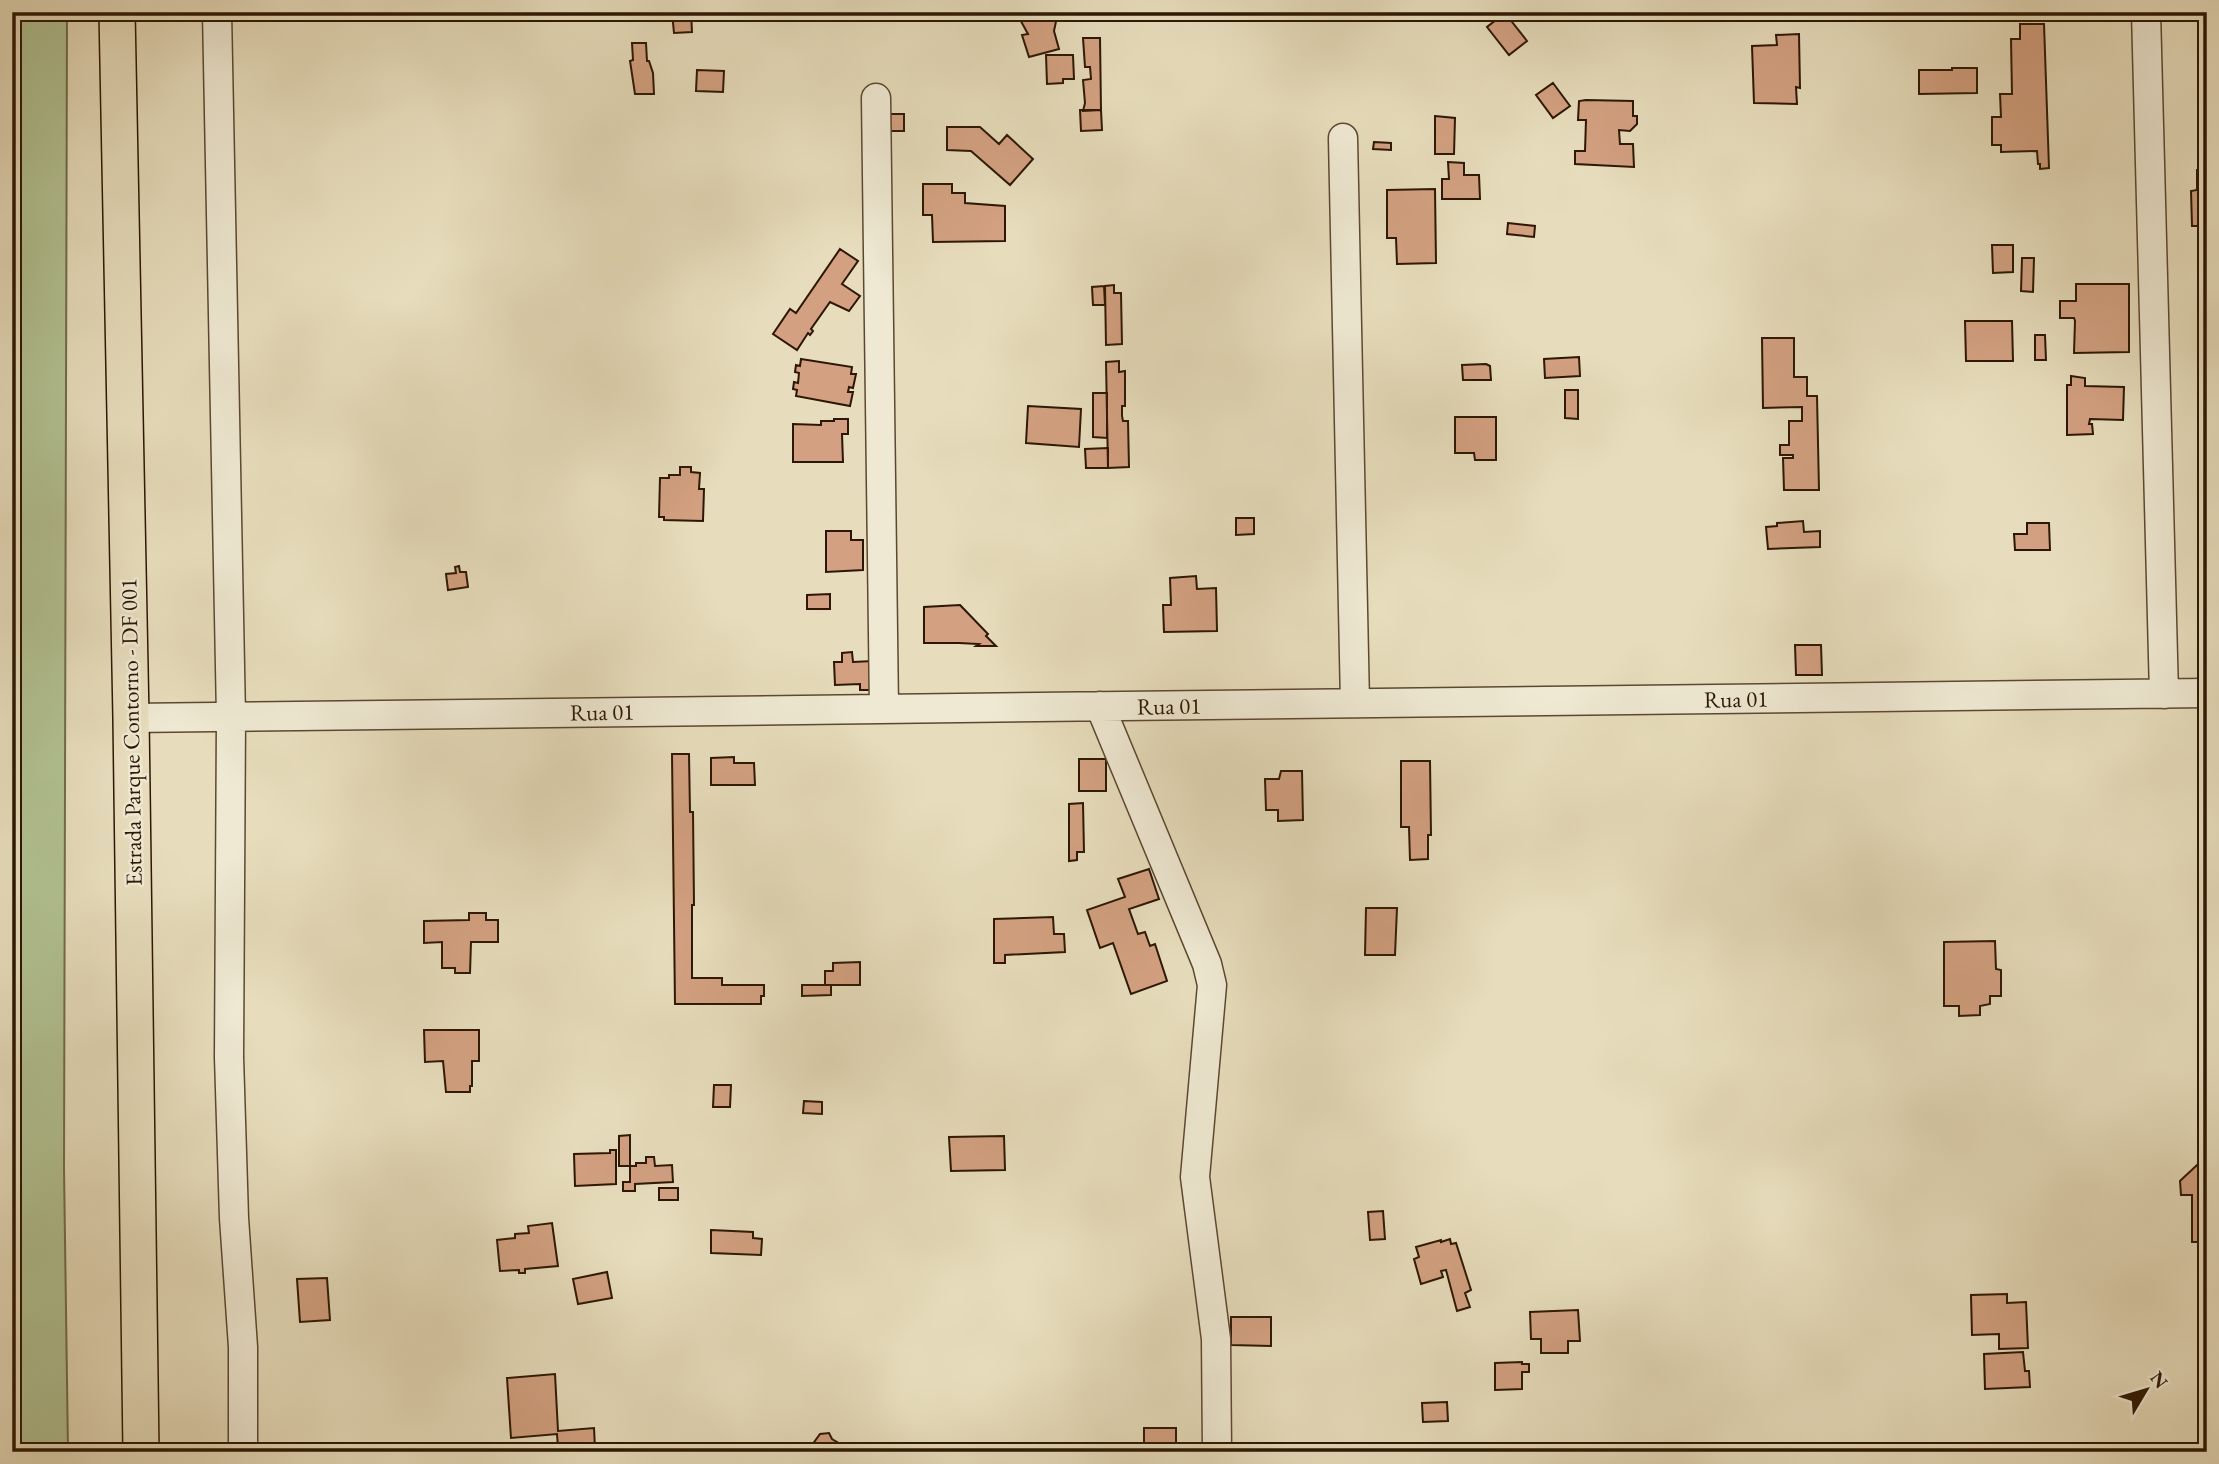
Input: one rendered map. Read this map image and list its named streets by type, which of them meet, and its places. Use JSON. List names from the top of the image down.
{
  "streets": {
    "main road": ["Estrada Parque Contorno - DF 001"],
    "street": ["Rua 01"]
  },
  "crossings": [
    ["Rua 01", "Estrada Parque Contorno - DF 001"]
  ],
  "north": "top right"
}
